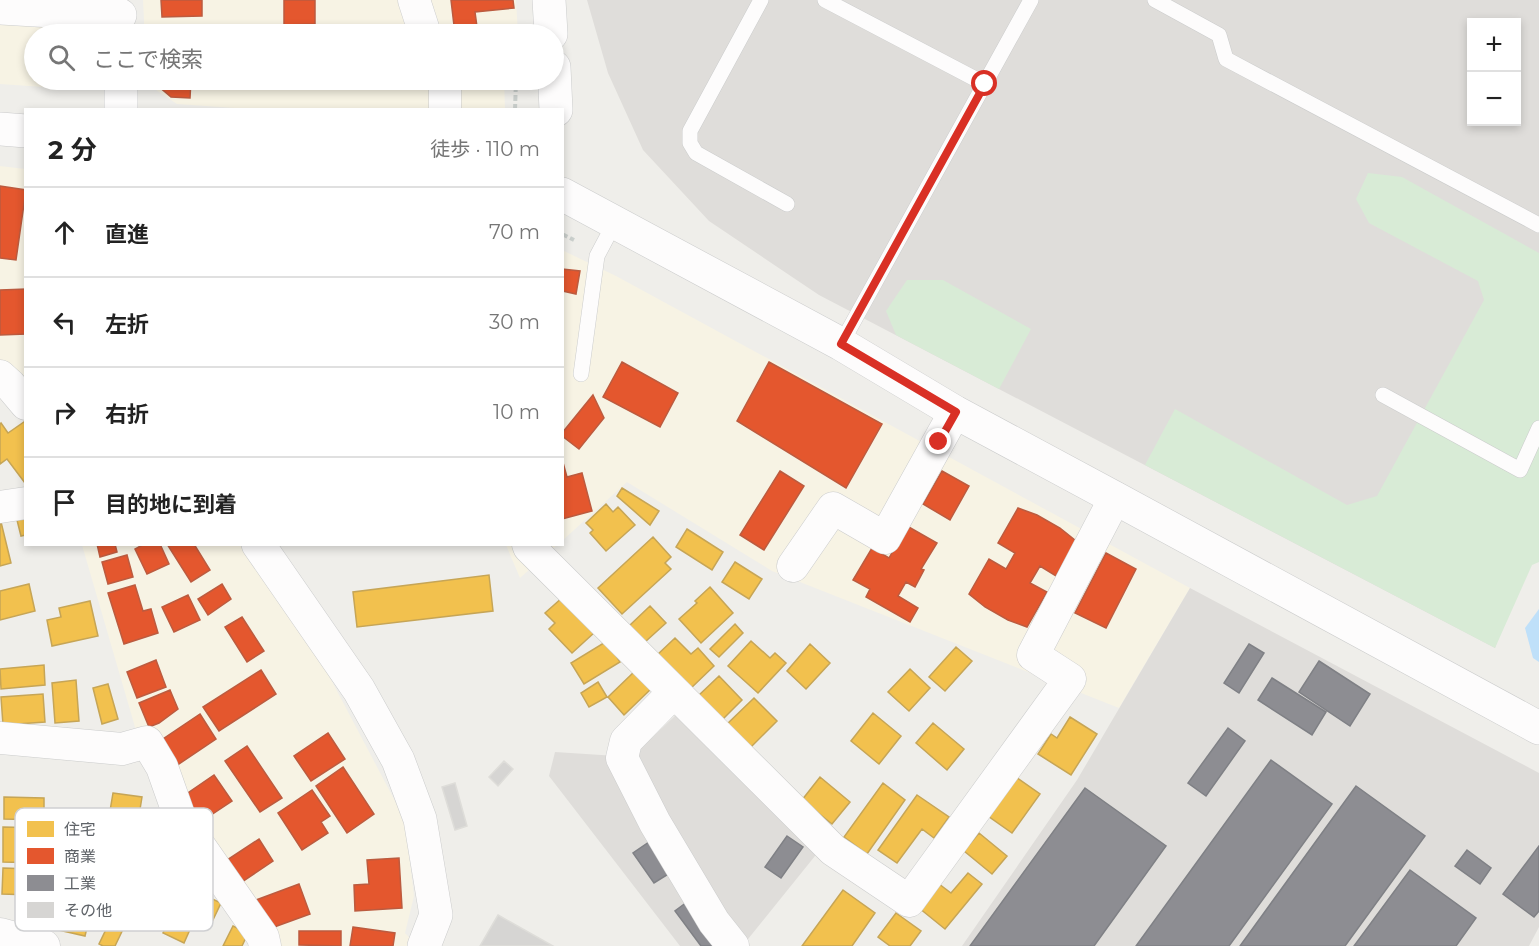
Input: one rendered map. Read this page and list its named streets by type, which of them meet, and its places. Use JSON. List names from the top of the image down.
{
  "legend": [
    "住宅",
    "商業",
    "工業",
    "その他"
  ],
  "page": {
    "map_buttons": ["+", "−"],
    "search": "ここで検索",
    "heading": ["2 分", "徒歩 · 110 m"],
    "list": [
      ["直進", "70 m"],
      ["左折", "30 m"],
      ["右折", "10 m"],
      "目的地に到着"
    ]
  }
}
